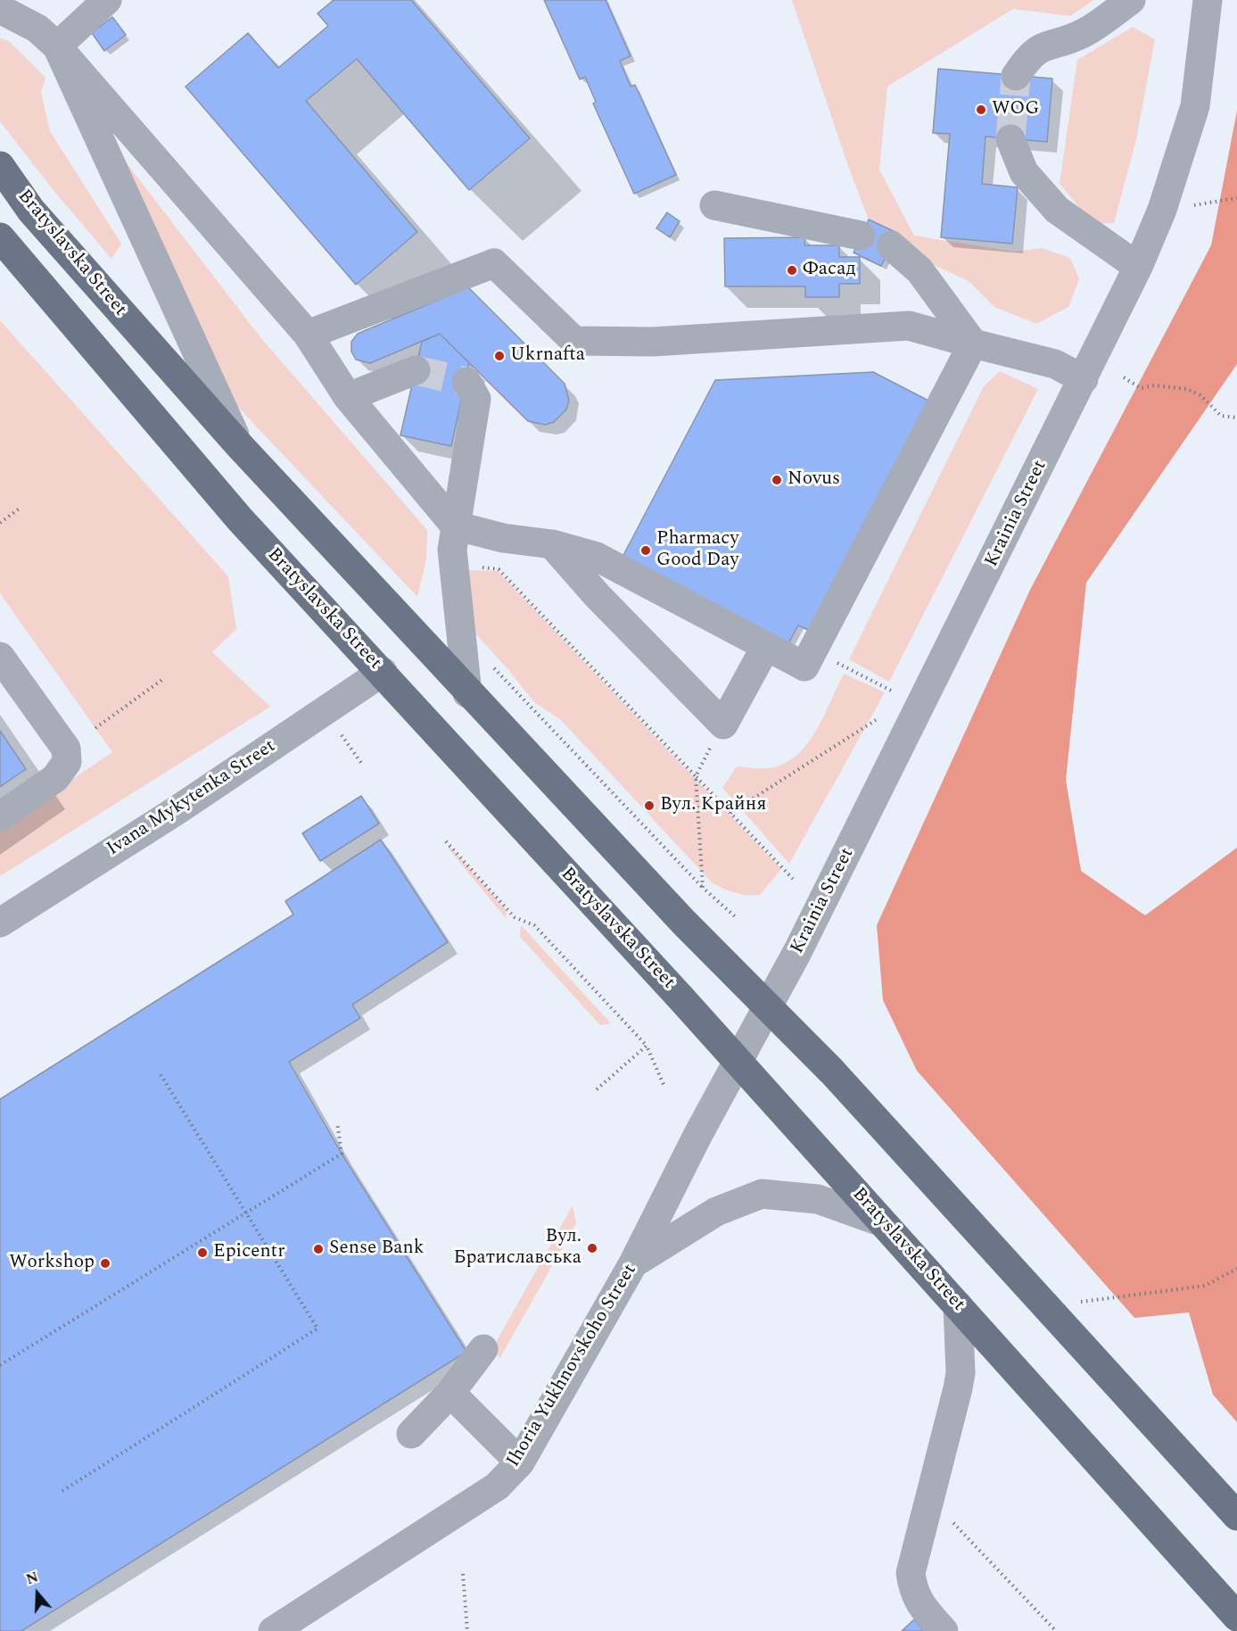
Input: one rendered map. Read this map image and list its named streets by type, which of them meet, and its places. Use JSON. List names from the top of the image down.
{
  "streets": {
    "main road": ["Bratyslavska Street"],
    "street": ["Krainia Street", "Ivana Mykytenka Street", "Ihoria Yukhnovskoho Street"]
  },
  "crossings": [
    ["Bratyslavska Street", "Krainia Street"],
    ["Bratyslavska Street", "Ivana Mykytenka Street"],
    ["Bratyslavska Street", "Ihoria Yukhnovskoho Street"],
    ["Krainia Street", "Ihoria Yukhnovskoho Street"]
  ],
  "places": [
    "WOG",
    "Фасад",
    "Ukrnafta",
    "Novus",
    "Pharmacy Good Day",
    "Вул. Крайня",
    "Вул. Братиславська",
    "Sense Bank",
    "Epicentr",
    "Workshop"
  ],
  "north": "top"
}
